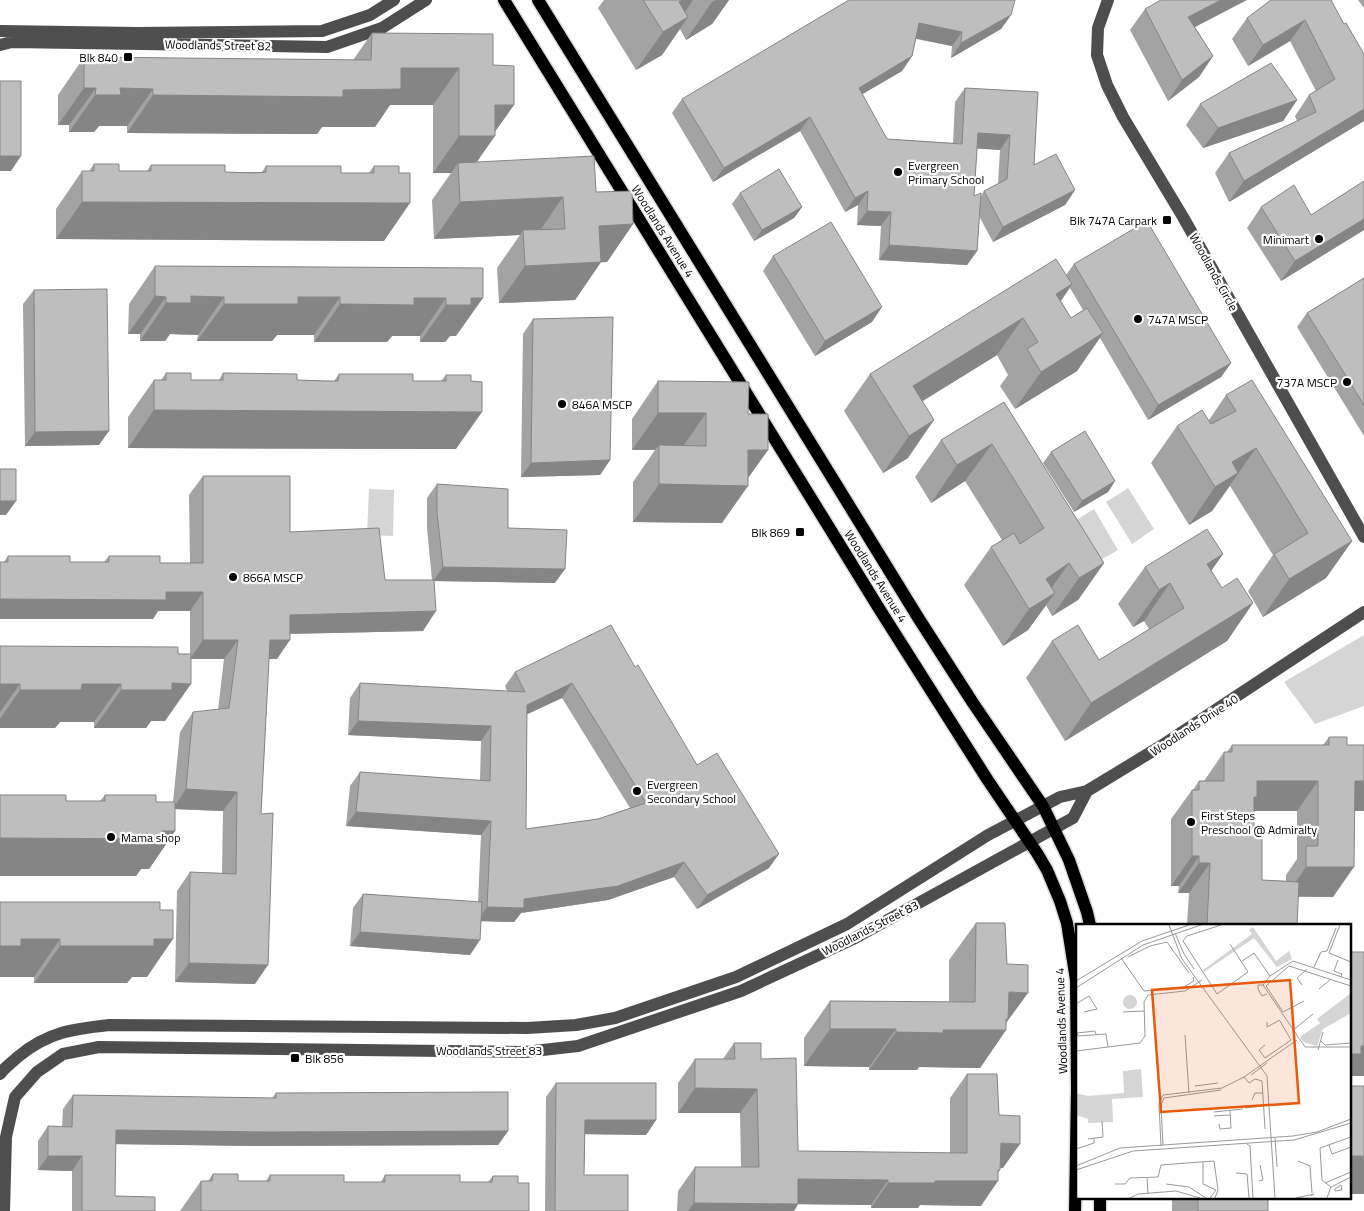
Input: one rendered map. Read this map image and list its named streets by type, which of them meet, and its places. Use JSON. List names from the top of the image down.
{
  "streets": {
    "main road": ["Woodlands Avenue 4"],
    "street": [
      "Woodlands Street 82",
      "Woodlands Circle",
      "Woodlands Drive 40",
      "Woodlands Street 83"
    ]
  },
  "crossings": [
    ["Woodlands Avenue 4", "Woodlands Drive 40"],
    ["Woodlands Avenue 4", "Woodlands Street 83"],
    ["Woodlands Drive 40", "Woodlands Street 83"]
  ],
  "places": {
    "transit": [
      "Blk 840",
      "Blk 747A Carpark",
      "Blk 869",
      "Blk 856"
    ],
    "other": [
      "Evergreen Primary School",
      "Minimart",
      "747A MSCP",
      "737A MSCP",
      "846A MSCP",
      "866A MSCP",
      "Evergreen Secondary School",
      "First Steps Preschool @ Admiralty",
      "Mama shop"
    ]
  }
}
